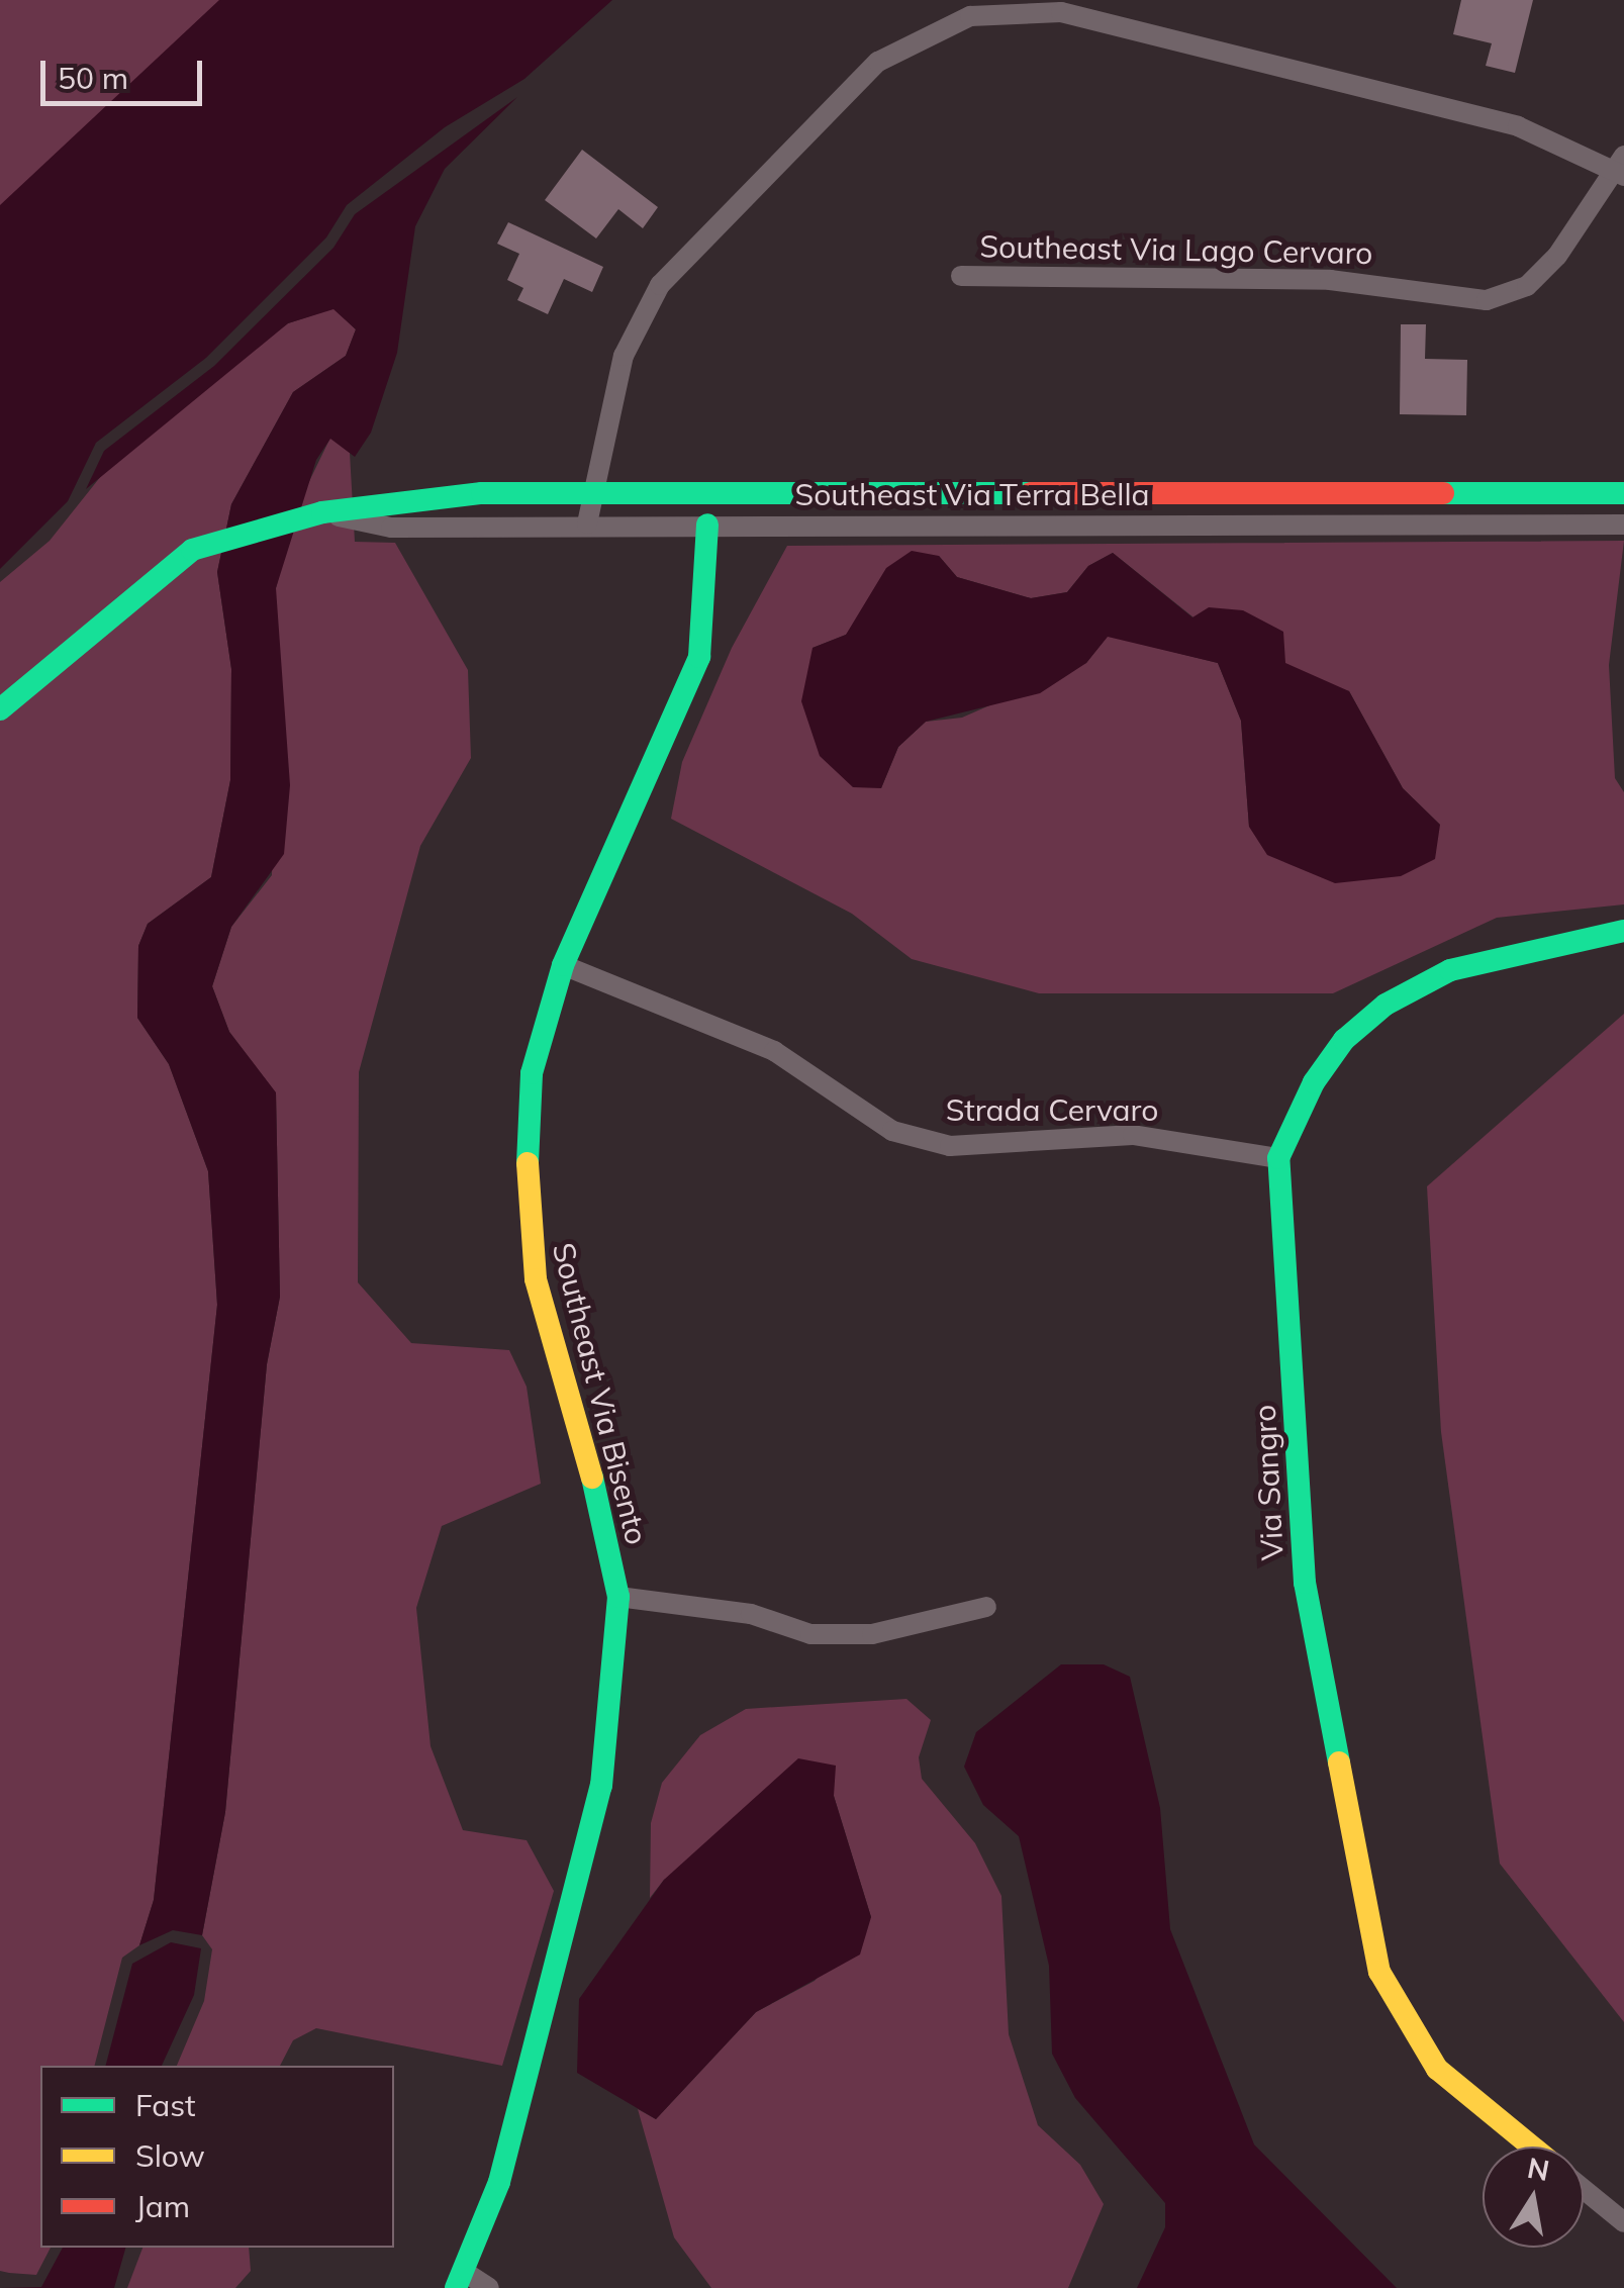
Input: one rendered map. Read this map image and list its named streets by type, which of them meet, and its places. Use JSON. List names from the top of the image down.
{
  "streets": {
    "street": [
      "Southeast Via Lago Cervaro",
      "Southeast Via Terra Bella",
      "Strada Cervaro",
      "Southeast Via Bisento",
      "Via Sangro"
    ]
  },
  "crossings": [
    ["Southeast Via Terra Bella", "Southeast Via Bisento"],
    ["Strada Cervaro", "Southeast Via Bisento"],
    ["Strada Cervaro", "Via Sangro"]
  ],
  "legend": ["Fast", "Slow", "Jam"],
  "scale_bar": "50 m",
  "north": "top"
}
